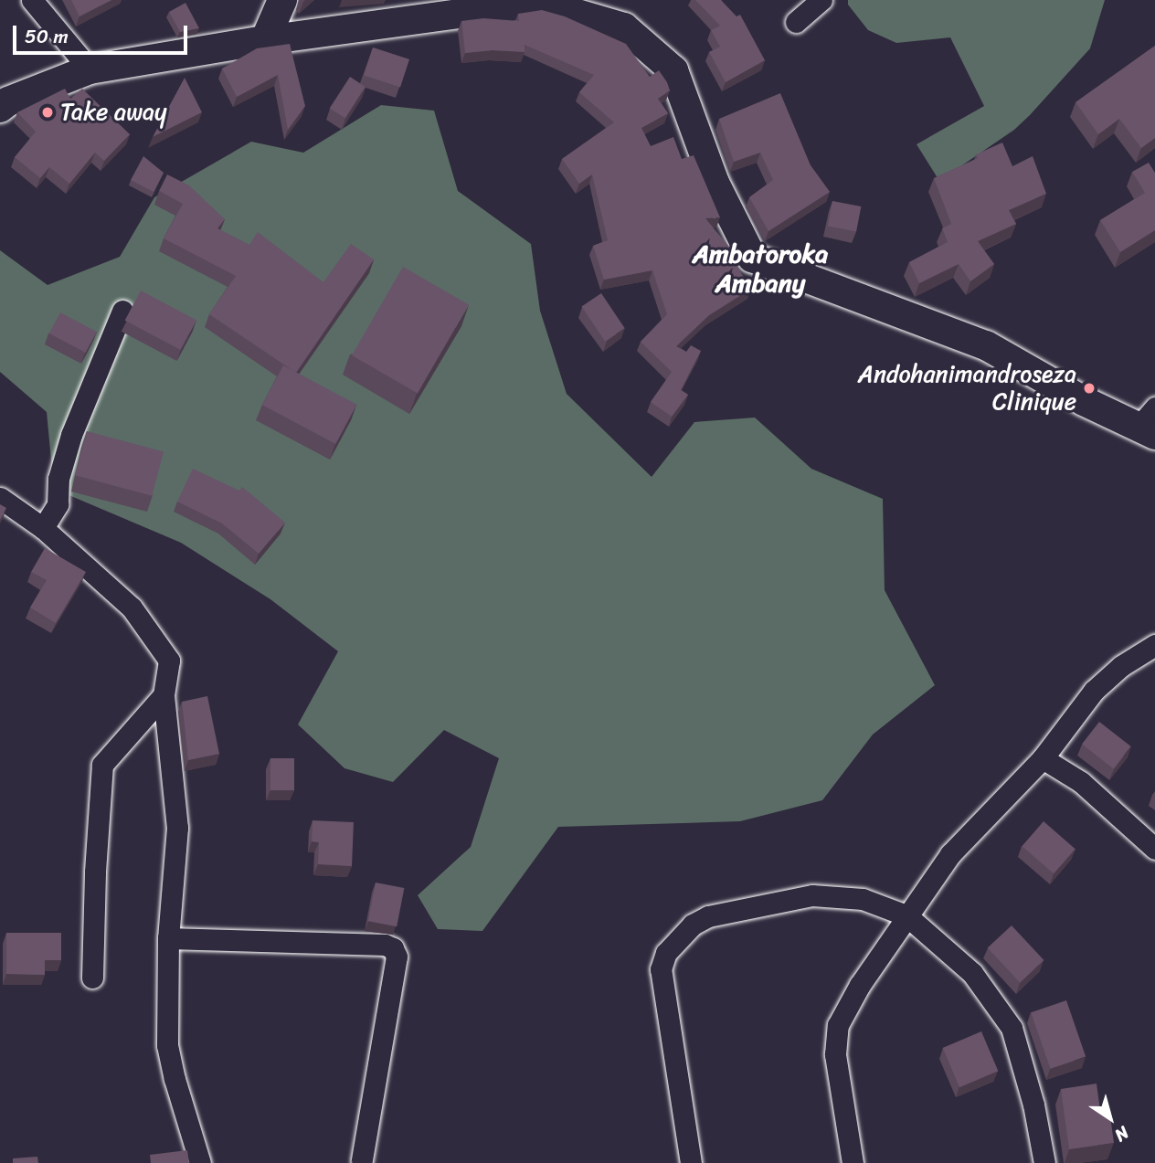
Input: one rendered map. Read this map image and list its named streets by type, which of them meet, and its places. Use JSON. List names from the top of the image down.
{
  "districts": ["Ambatoroka Ambany"],
  "places": ["Take away", "Andohanimandroseza Clinique"],
  "scale_bar": "50 m",
  "north": "bottom right"
}
